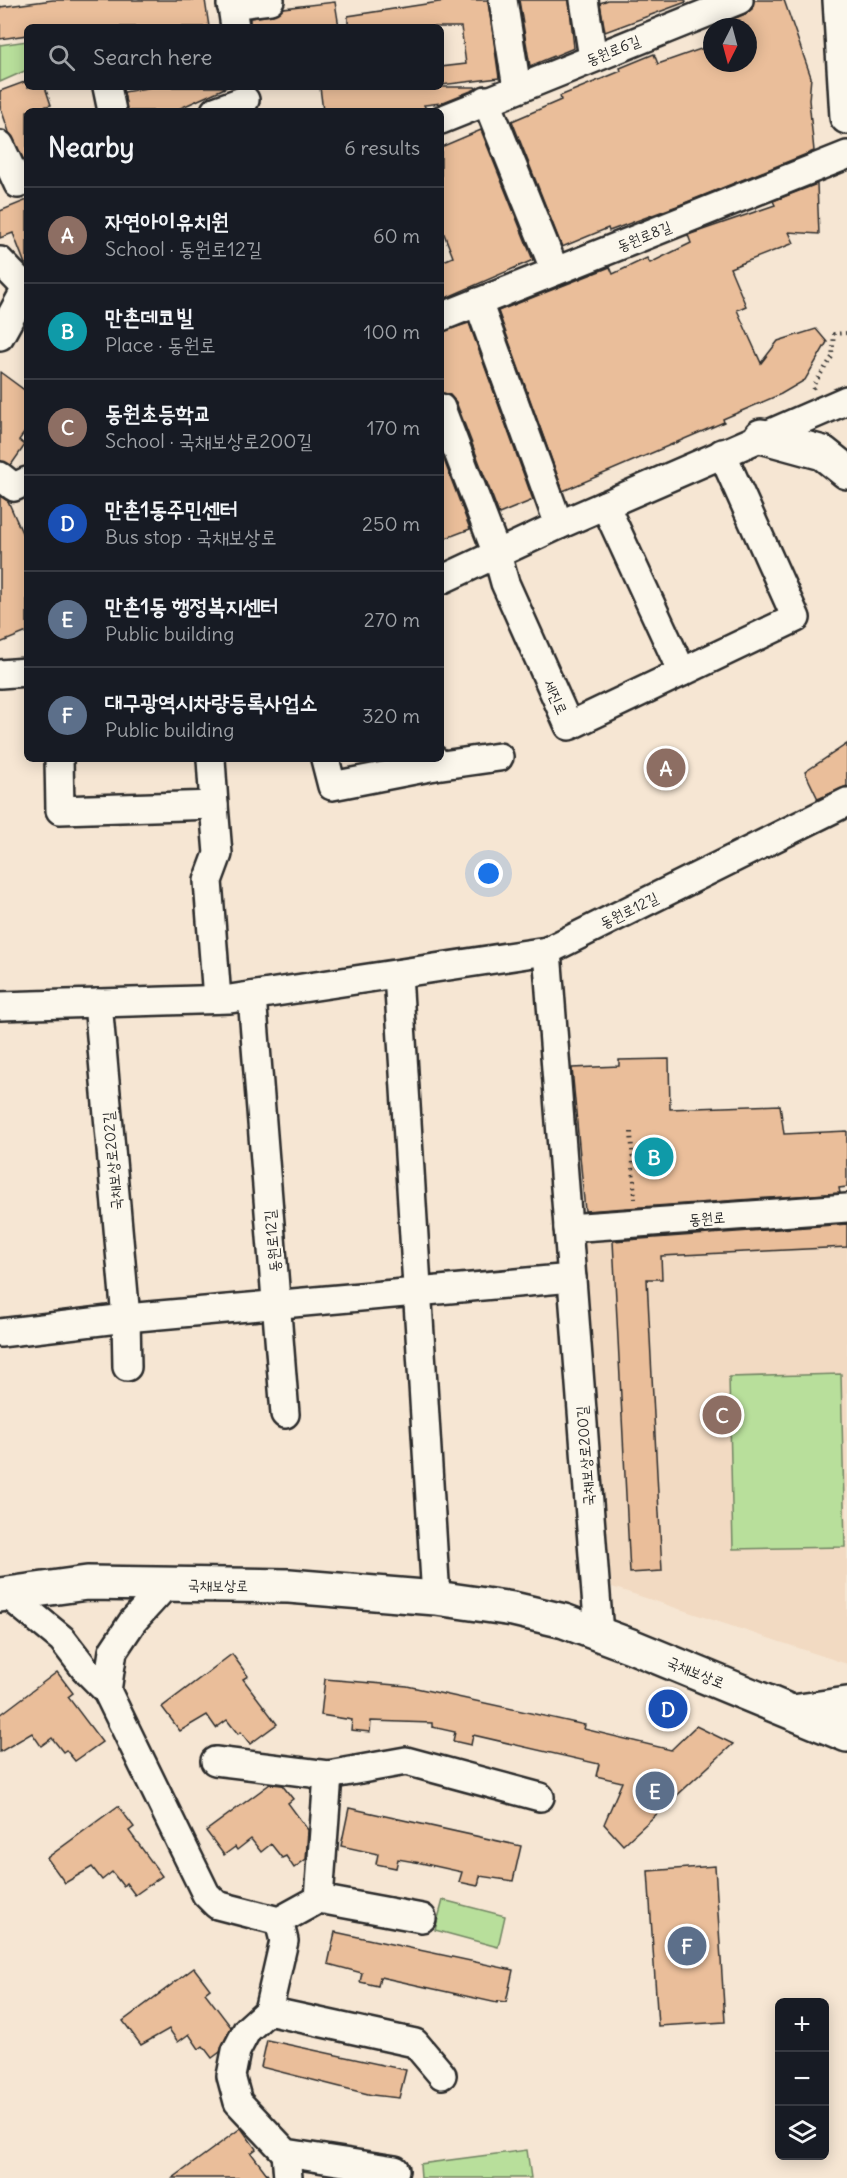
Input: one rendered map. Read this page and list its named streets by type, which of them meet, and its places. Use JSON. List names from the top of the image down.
{
  "streets": {
    "main road": ["국채보상로"],
    "street": [
      "동원로6길",
      "동원로8길",
      "세진로",
      "동원로12길",
      "국채보상로202길",
      "동원로",
      "국채보상로200길"
    ]
  },
  "crossings": [
    ["동원로12길", "국채보상로202길"],
    ["동원로12길", "국채보상로200길"],
    ["동원로", "국채보상로200길"],
    ["국채보상로200길", "국채보상로"]
  ],
  "north": "bottom",
  "page": {
    "search": "Search here",
    "heading": ["Nearby", "6 results"],
    "list": [
      {
        "mark": "A",
        "name": "자연아이유치원",
        "note": "School · 동원로12길",
        "value": "60 m"
      },
      {
        "mark": "B",
        "name": "만촌데코빌",
        "note": "Place · 동원로",
        "value": "100 m"
      },
      {
        "mark": "C",
        "name": "동원초등학교",
        "note": "School · 국채보상로200길",
        "value": "170 m"
      },
      {
        "mark": "D",
        "name": "만촌1동주민센터",
        "note": "Bus stop · 국채보상로",
        "value": "250 m"
      },
      {
        "mark": "E",
        "name": "만촌1동 행정복지센터",
        "note": "Public building",
        "value": "270 m"
      },
      {
        "mark": "F",
        "name": "대구광역시차량등록사업소",
        "note": "Public building",
        "value": "320 m"
      }
    ],
    "pins": [
      "A",
      "B",
      "C",
      "D",
      "E",
      "F"
    ],
    "map_buttons": ["+", "−"]
  }
}
